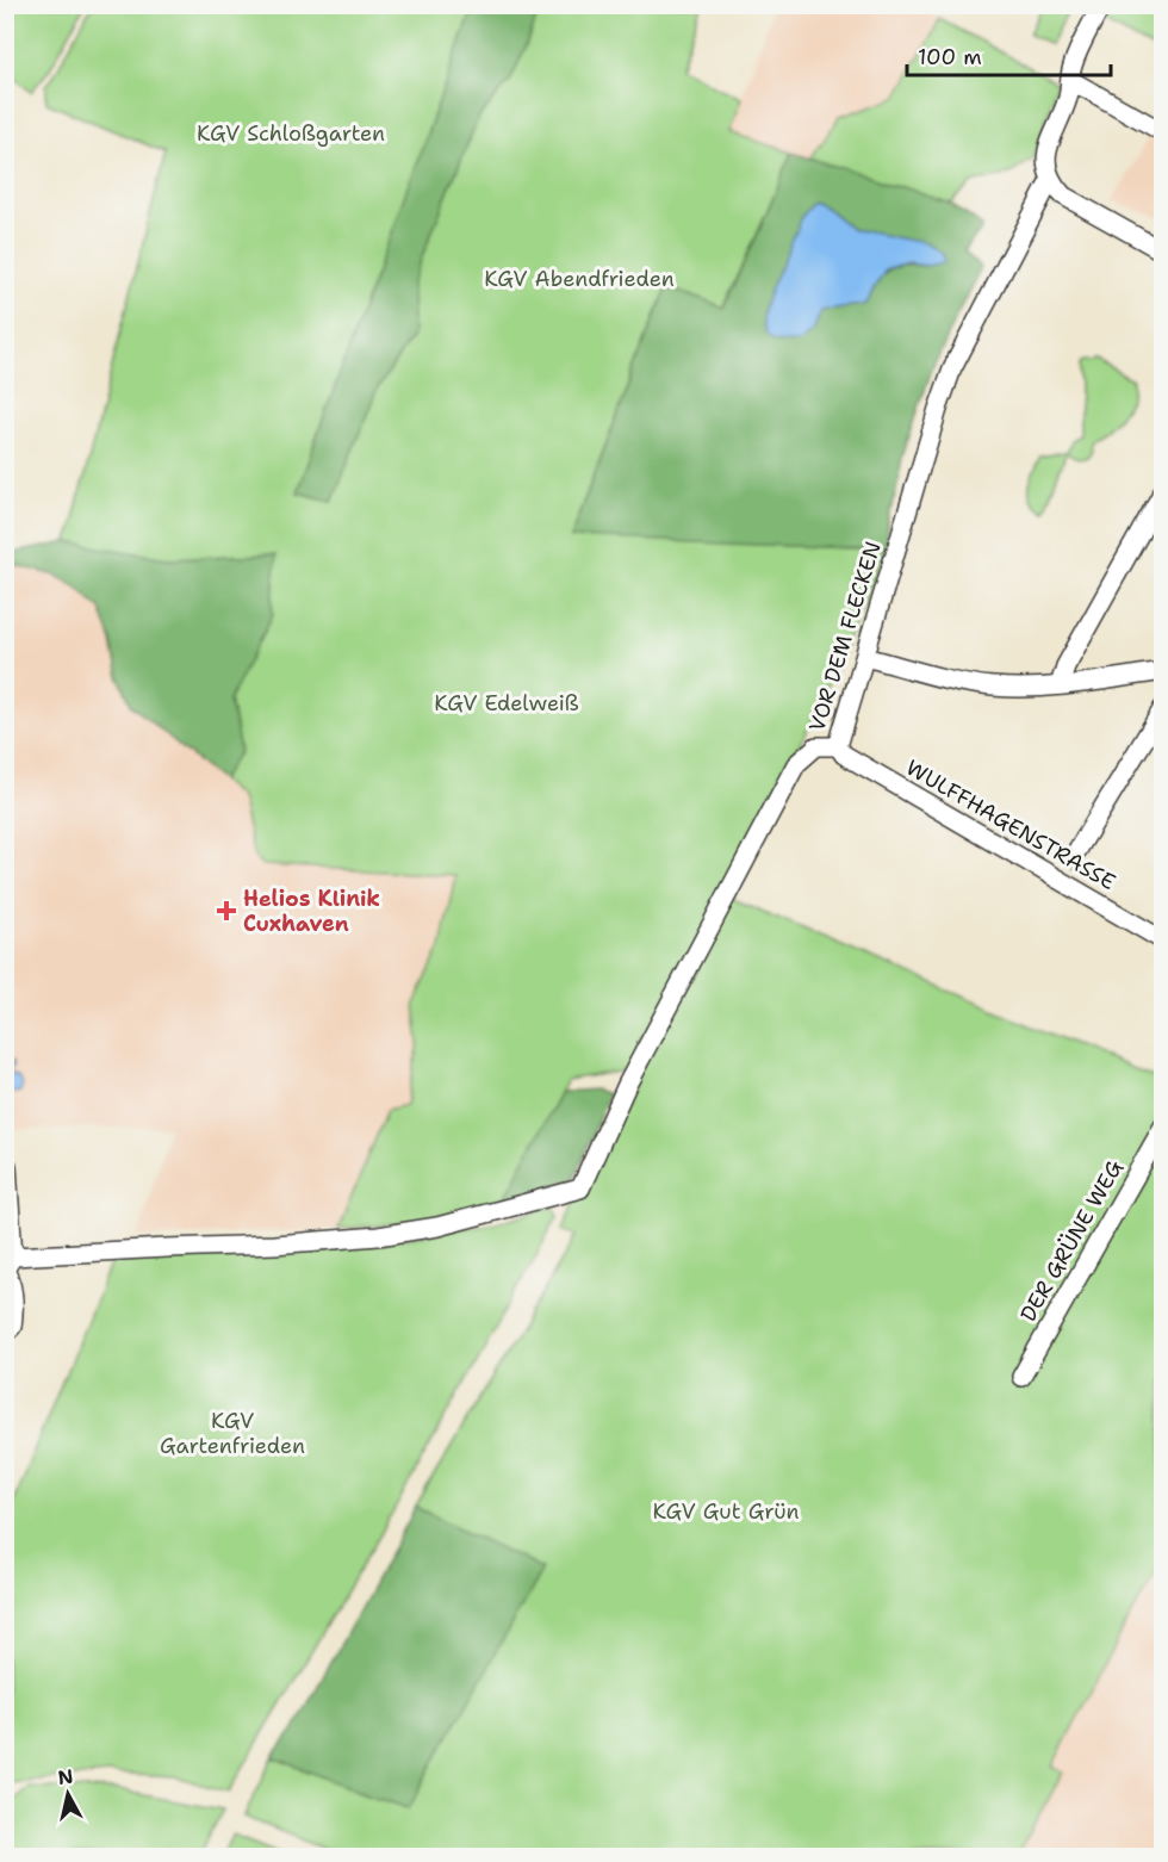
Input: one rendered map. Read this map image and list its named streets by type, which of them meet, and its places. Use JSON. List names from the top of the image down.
{
  "streets": {
    "street": ["VOR DEM FLECKEN", "WULFFHAGENSTRASSE", "DER GRÜNE WEG"]
  },
  "crossings": [
    ["VOR DEM FLECKEN", "WULFFHAGENSTRASSE"]
  ],
  "parks": [
    "KGV Schloßgarten",
    "KGV Abendfrieden",
    "KGV Edelweiß",
    "KGV Gartenfrieden",
    "KGV Gut Grün"
  ],
  "places": {
    "health": ["Helios Klinik Cuxhaven"]
  },
  "scale_bar": "100 m",
  "north": "top"
}
